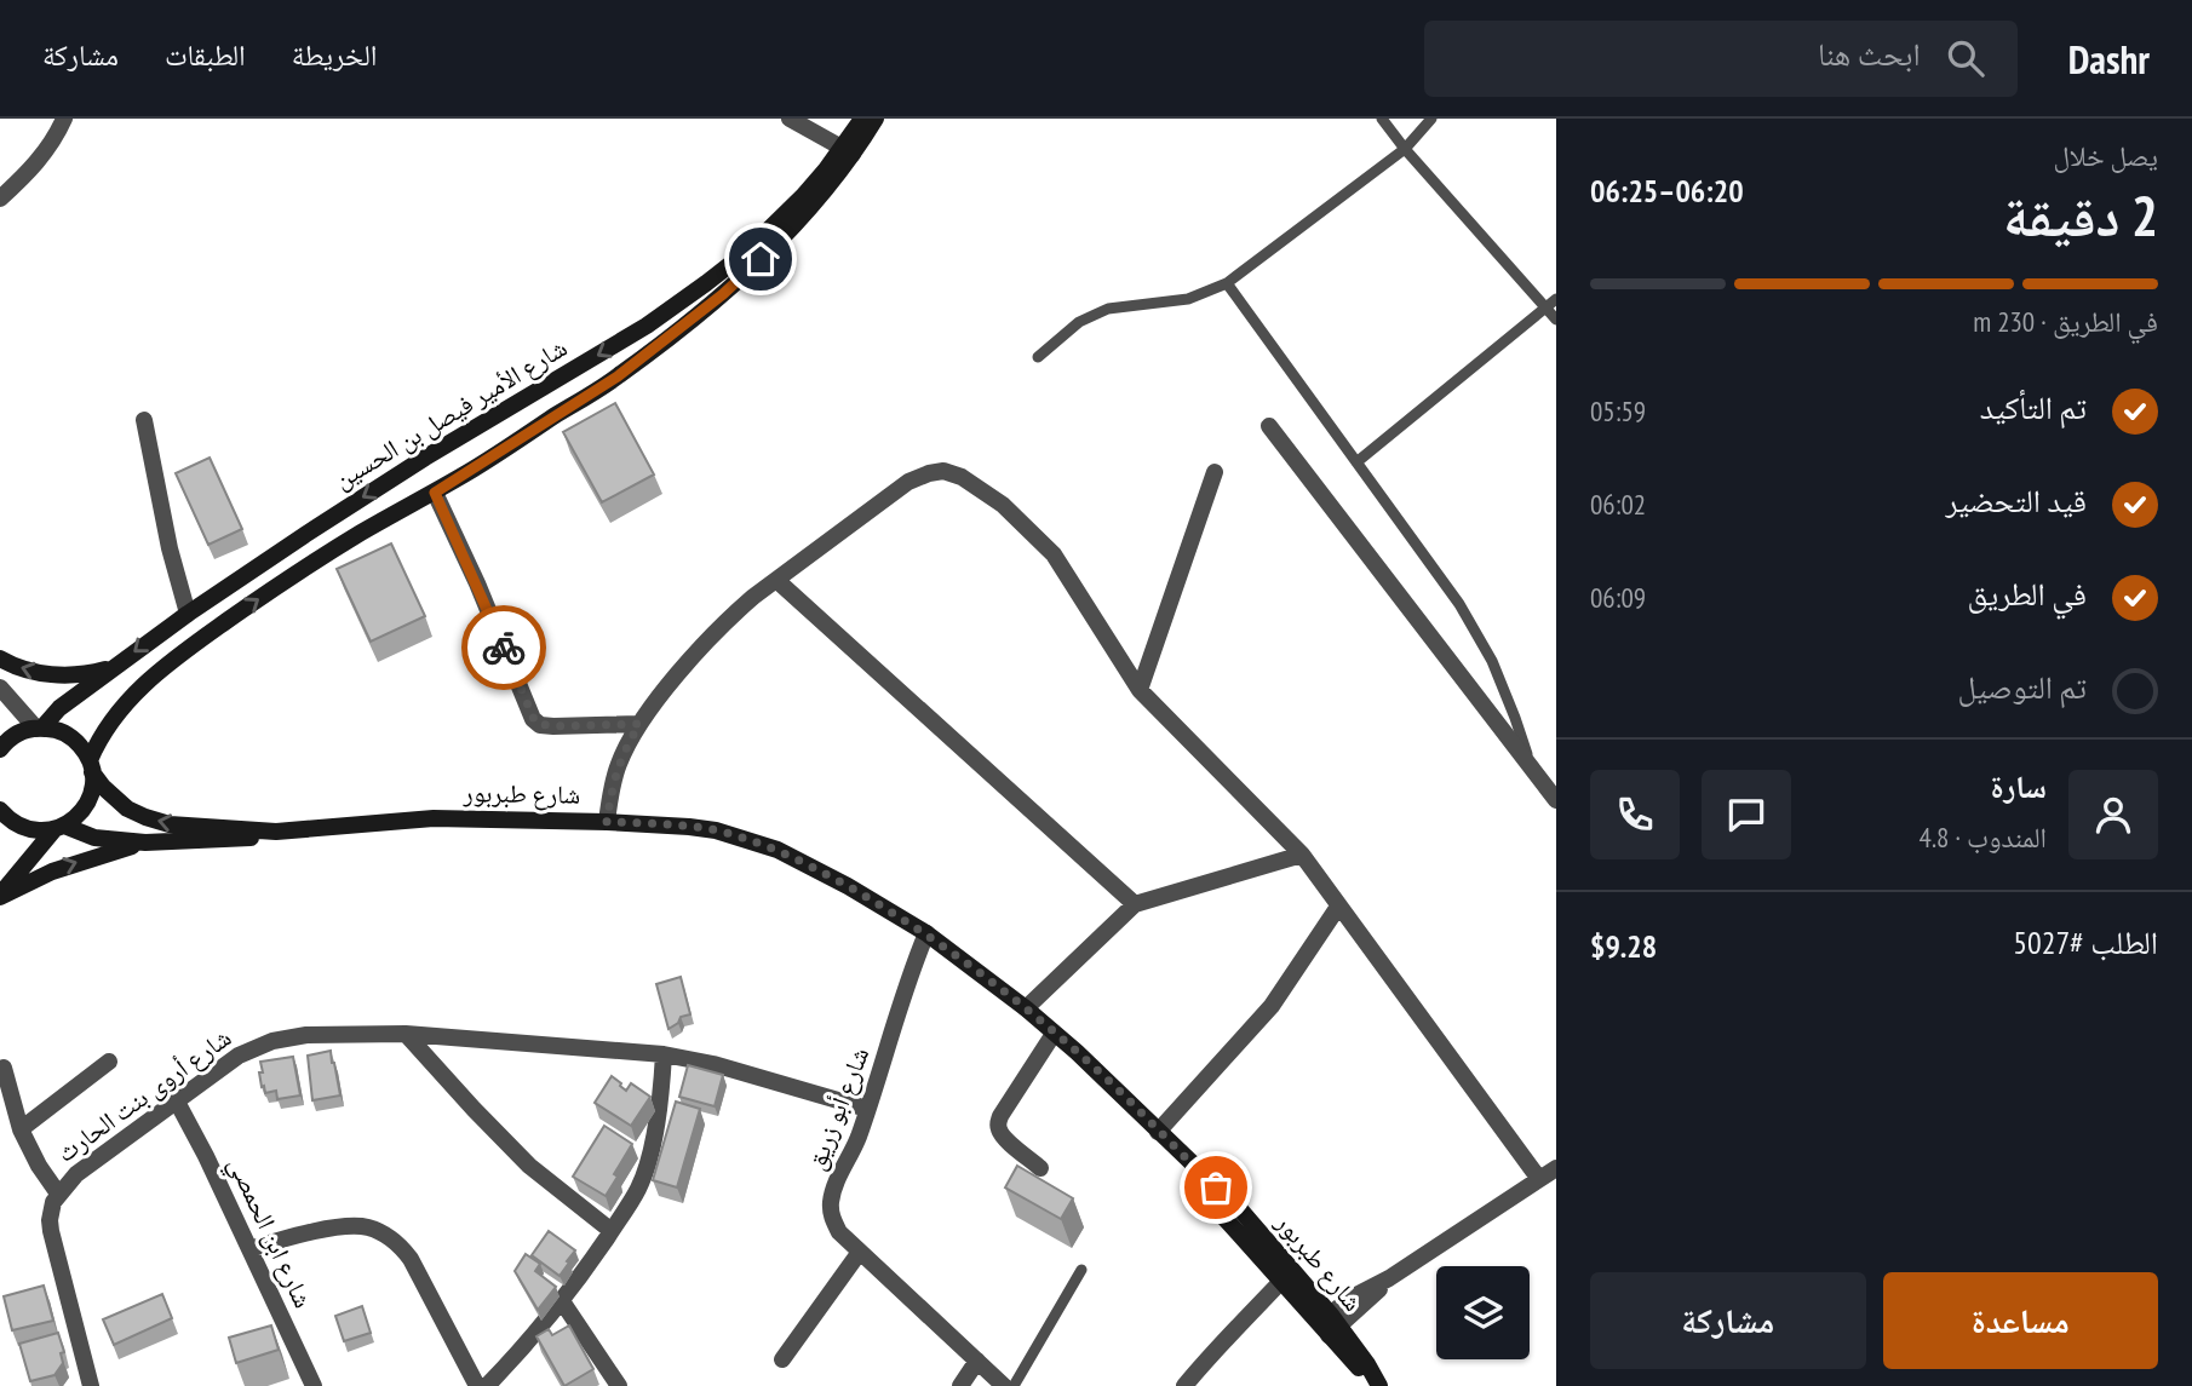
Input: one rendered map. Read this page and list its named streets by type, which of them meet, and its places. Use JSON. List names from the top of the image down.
{
  "streets": {
    "street": [
      "شارع الأمير فيصل بن الحسين",
      "شارع طبربور",
      "شارع أروى بنت الحارث",
      "شارع أبو زريق",
      "شارع ابن الحمصي"
    ]
  },
  "crossings": [
    ["شارع الأمير فيصل بن الحسين", "شارع طبربور"],
    ["شارع طبربور", "شارع أبو زريق"],
    ["شارع أروى بنت الحارث", "شارع أبو زريق"],
    ["شارع أروى بنت الحارث", "شارع ابن الحمصي"]
  ],
  "page": {
    "header": "Dashr",
    "search": "ابحث هنا",
    "nav": ["الخريطة", "الطبقات", "مشاركة"],
    "heading": ["2 دقيقة", "يصل خلال", "06:20–06:25"],
    "panel": [
      "سارة",
      "المندوب · 4.8",
      "الطلب #5027",
      "$9.28"
    ],
    "bar": "في الطريق · 230 m",
    "list": [
      ["تم التأكيد", "05:59"],
      ["قيد التحضير", "06:02"],
      ["في الطريق", "06:09"],
      "تم التوصيل"
    ],
    "buttons": ["مساعدة", "مشاركة"]
  }
}
